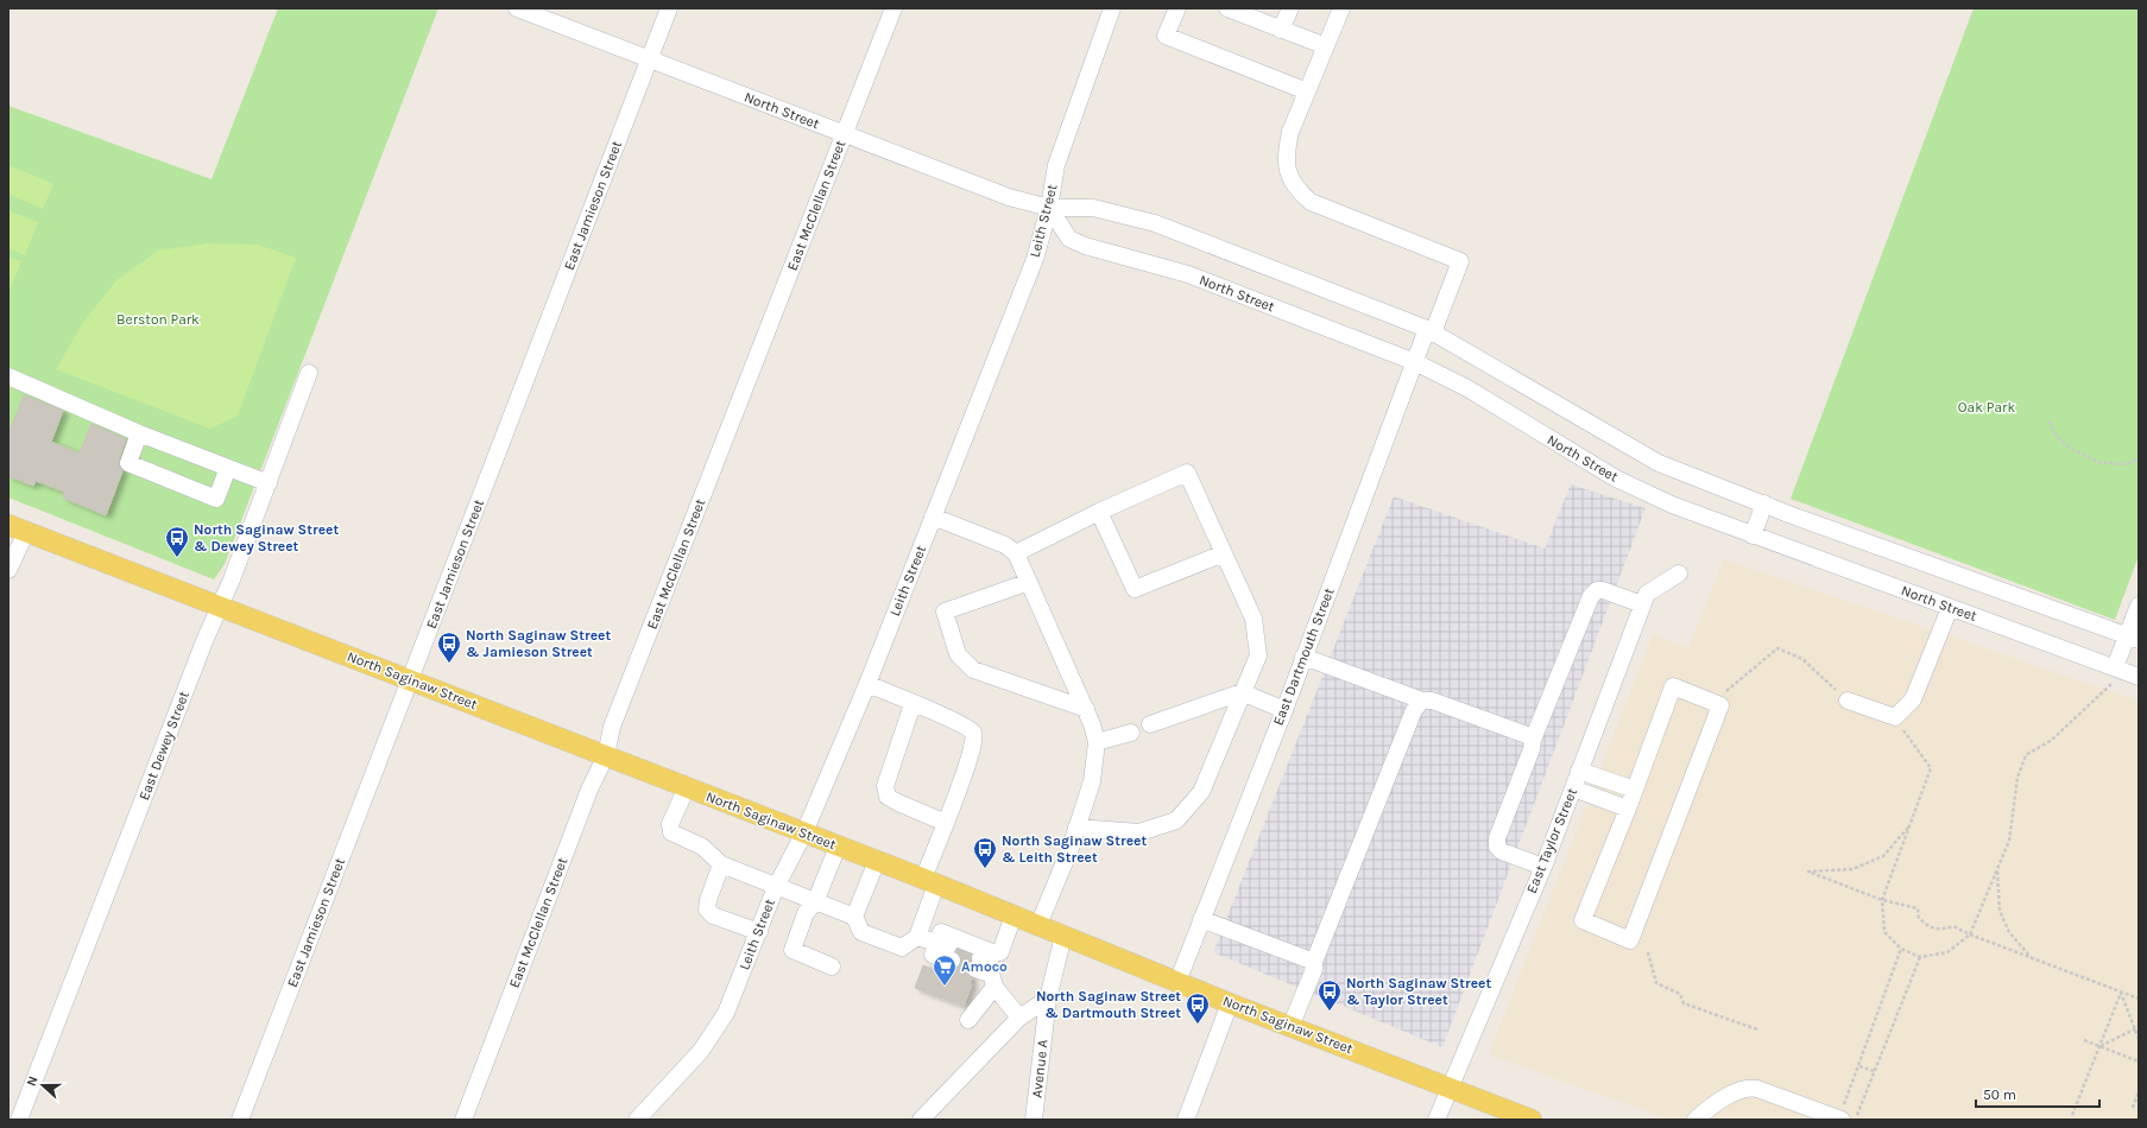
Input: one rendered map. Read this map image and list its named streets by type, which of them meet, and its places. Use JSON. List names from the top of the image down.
{
  "streets": {
    "main road": ["North Saginaw Street"],
    "street": [
      "North Street",
      "East Jamieson Street",
      "East McClellan Street",
      "Leith Street",
      "East Dartmouth Street",
      "East Dewey Street",
      "East Taylor Street",
      "Avenue A"
    ]
  },
  "crossings": [
    ["North Street", "East Jamieson Street"],
    ["North Street", "East McClellan Street"],
    ["North Street", "Leith Street"],
    ["North Street", "East Dartmouth Street"],
    ["East Jamieson Street", "North Saginaw Street"],
    ["East McClellan Street", "North Saginaw Street"],
    ["Leith Street", "North Saginaw Street"],
    ["East Dartmouth Street", "North Saginaw Street"],
    ["North Saginaw Street", "East Dewey Street"],
    ["North Saginaw Street", "East Taylor Street"],
    ["North Saginaw Street", "Avenue A"]
  ],
  "parks": ["Berston Park", "Oak Park"],
  "places": {
    "bus stop": [
      "North Saginaw Street & Dewey Street",
      "North Saginaw Street & Jamieson Street",
      "North Saginaw Street & Leith Street",
      "North Saginaw Street & Taylor Street",
      "North Saginaw Street & Dartmouth Street"
    ],
    "supermarket": ["Amoco"]
  },
  "scale_bar": "50 m",
  "north": "left"
}
